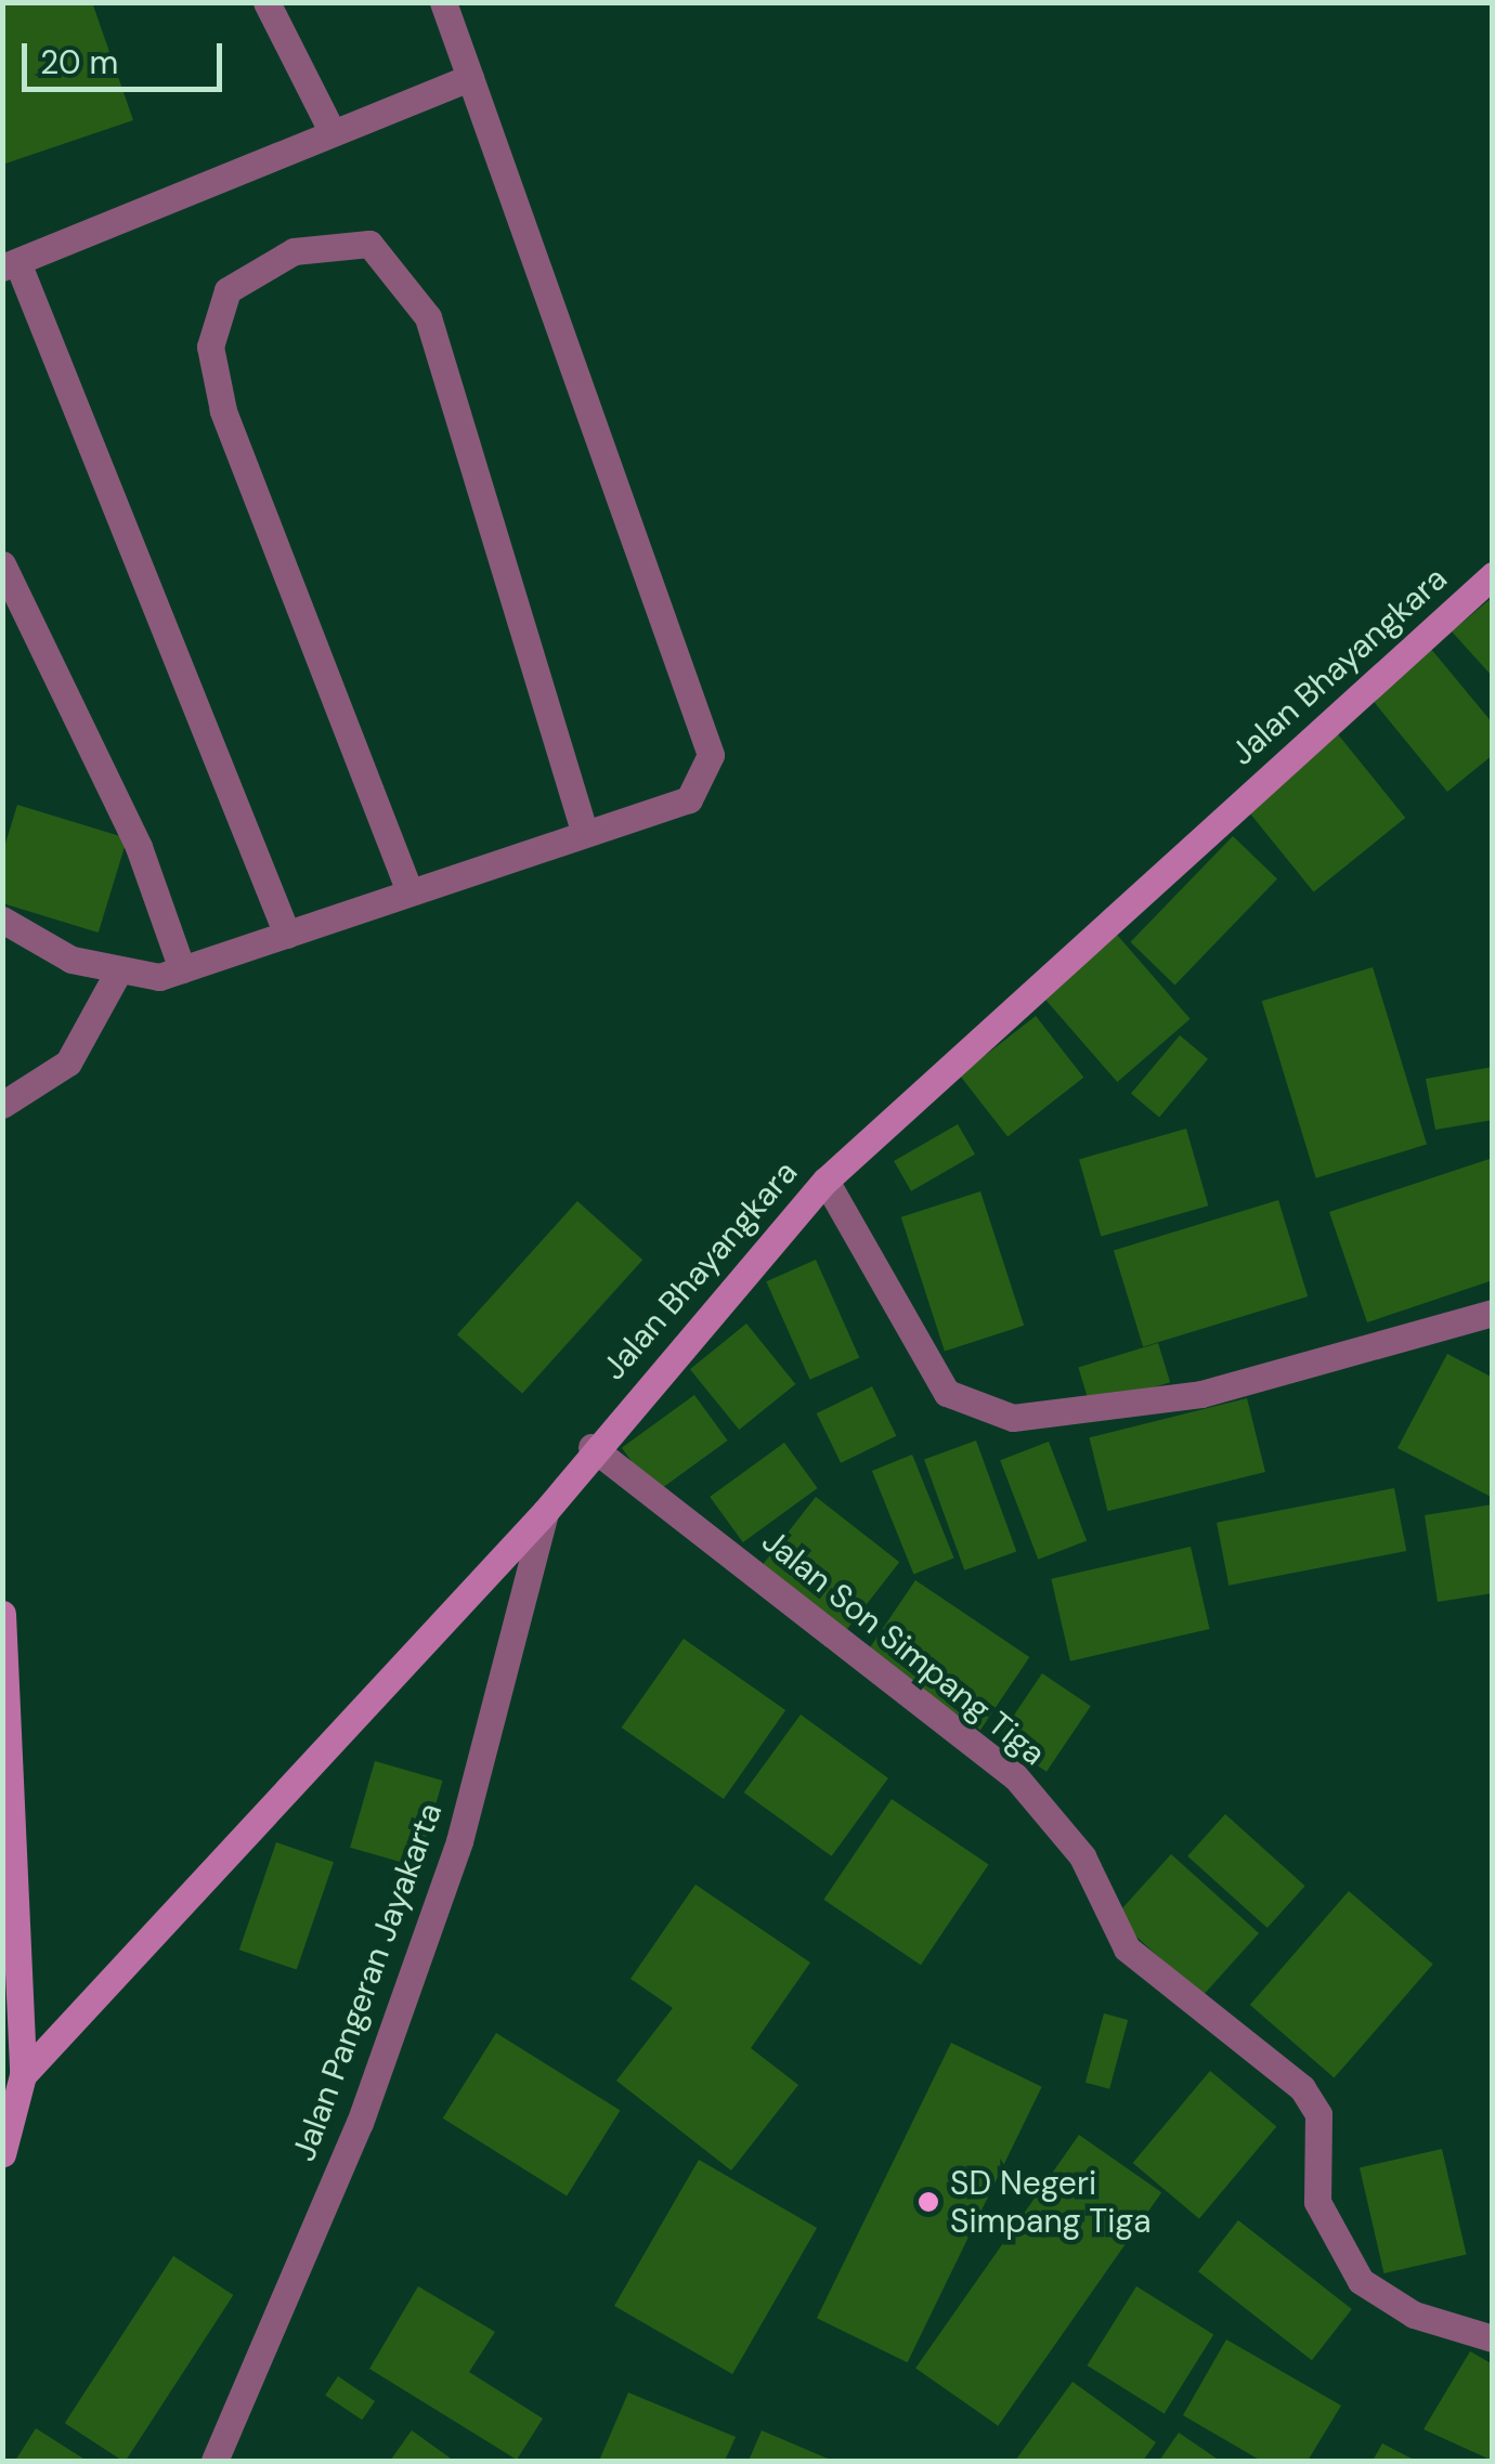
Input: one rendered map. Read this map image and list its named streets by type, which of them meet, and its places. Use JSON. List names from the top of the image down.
{
  "streets": {
    "street": ["Jalan Bhayangkara", "Jalan Son Simpang Tiga", "Jalan Pangeran Jayakarta"]
  },
  "crossings": [
    ["Jalan Bhayangkara", "Jalan Son Simpang Tiga"],
    ["Jalan Bhayangkara", "Jalan Pangeran Jayakarta"]
  ],
  "places": ["SD Negeri Simpang Tiga"],
  "scale_bar": "20 m"
}
